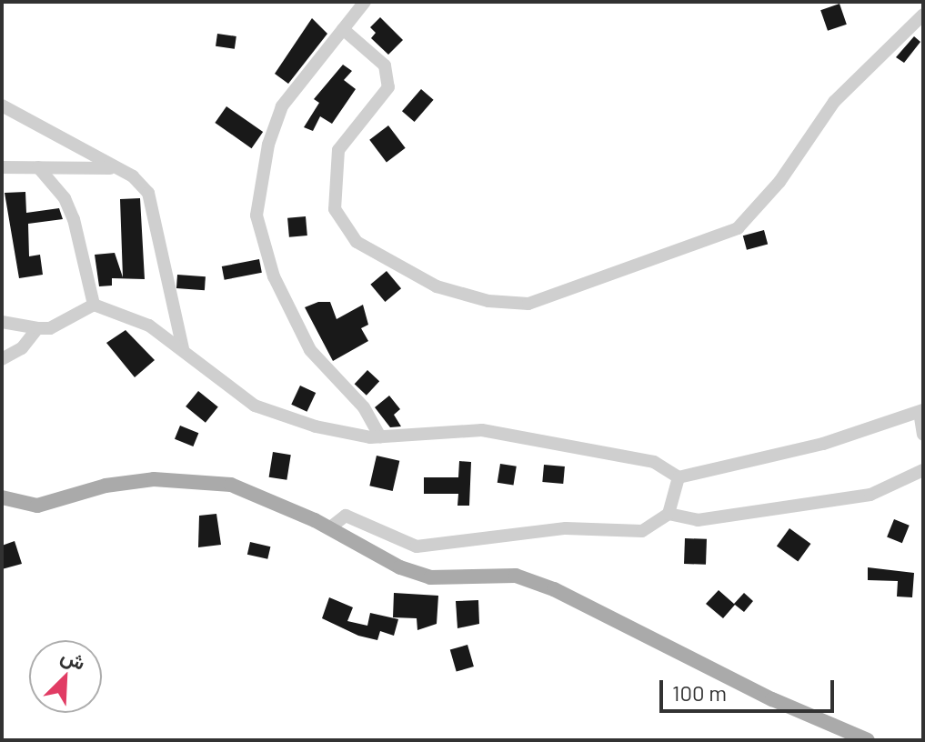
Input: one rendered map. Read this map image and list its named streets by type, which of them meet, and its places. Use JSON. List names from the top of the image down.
{
  "scale_bar": "100 m",
  "north": "top right"
}
